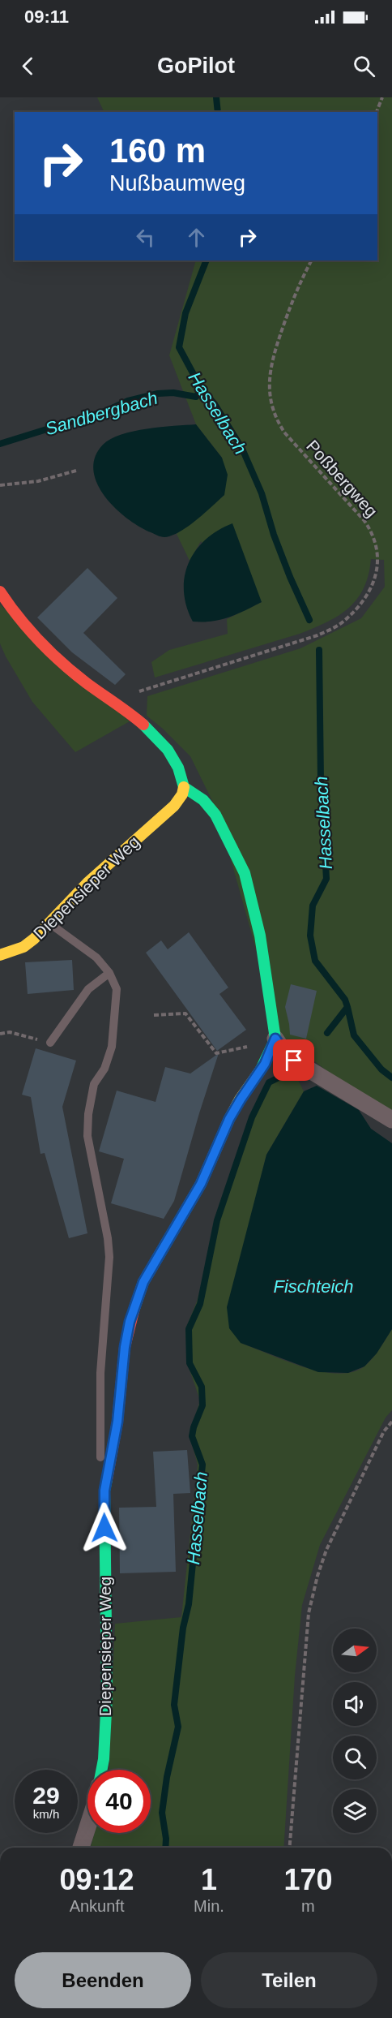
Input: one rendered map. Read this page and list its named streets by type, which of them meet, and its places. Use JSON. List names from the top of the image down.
{
  "streets": {
    "street": ["Diepensieper Weg"],
    "path": ["Poßbergweg"]
  },
  "water": ["Sandbergbach", "Hasselbach", "Fischteich"],
  "north": "right",
  "page": {
    "status": "09:11",
    "header": "GoPilot",
    "turn": ["160 m", "Nußbaumweg"],
    "speed": "29 km/h",
    "limit": "40",
    "eta": [
      "09:12",
      "Ankunft",
      "1",
      "Min.",
      "170",
      "m"
    ],
    "buttons": ["Beenden", "Teilen"]
  }
}
